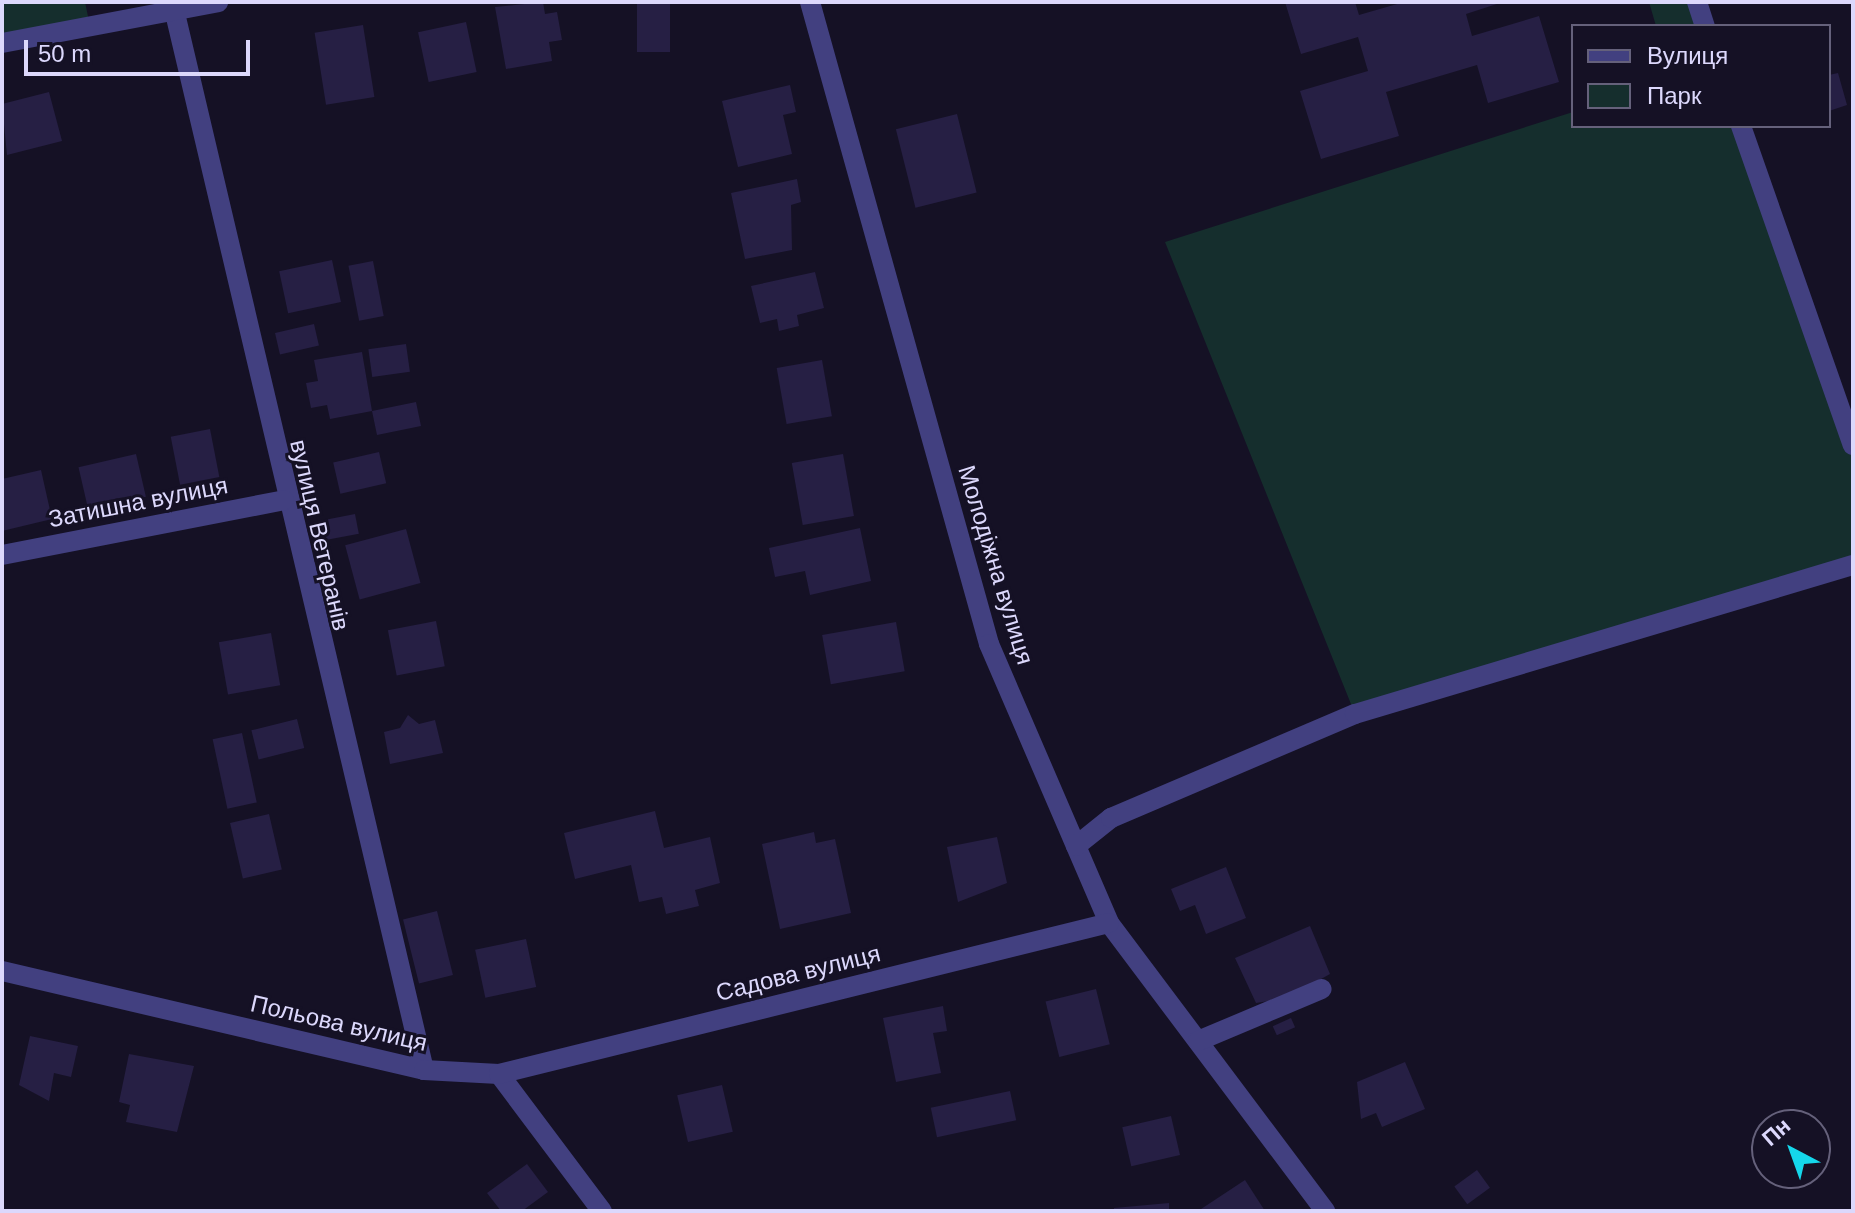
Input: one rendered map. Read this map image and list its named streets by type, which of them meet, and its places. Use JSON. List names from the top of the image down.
{
  "streets": {
    "street": [
      "Затишна вулиця",
      "вулиця Ветеранів",
      "Молодіжна вулиця",
      "Садова вулиця",
      "Польова вулиця"
    ]
  },
  "crossings": [
    ["Затишна вулиця", "вулиця Ветеранів"],
    ["вулиця Ветеранів", "Польова вулиця"],
    ["Молодіжна вулиця", "Садова вулиця"],
    ["Садова вулиця", "Польова вулиця"]
  ],
  "legend": ["Вулиця", "Парк"],
  "scale_bar": "50 m",
  "north": "top left"
}
